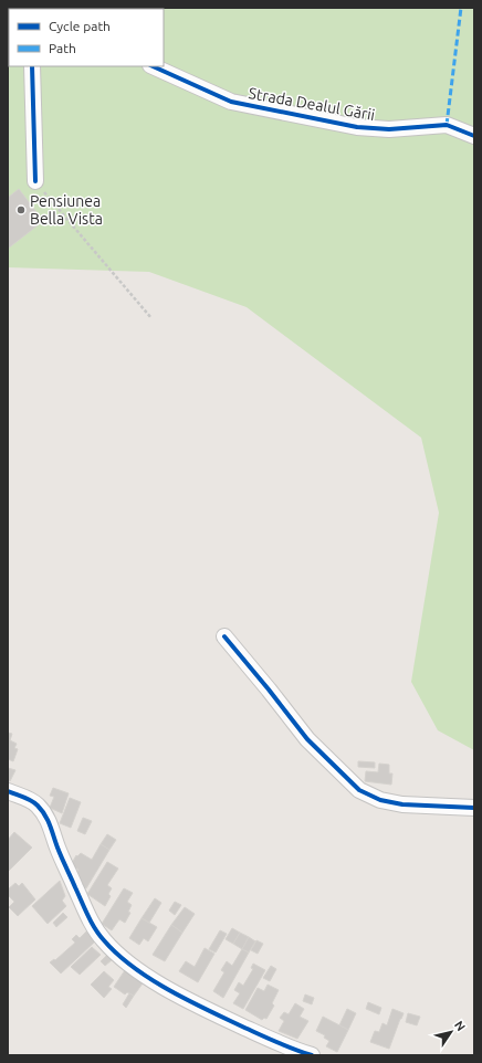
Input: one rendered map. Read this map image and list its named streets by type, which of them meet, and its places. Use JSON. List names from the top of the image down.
{
  "streets": {
    "street": ["Strada Dealul Gării"]
  },
  "places": ["Pensiunea Bella Vista"],
  "legend": ["Cycle path", "Path"],
  "north": "top right"
}
